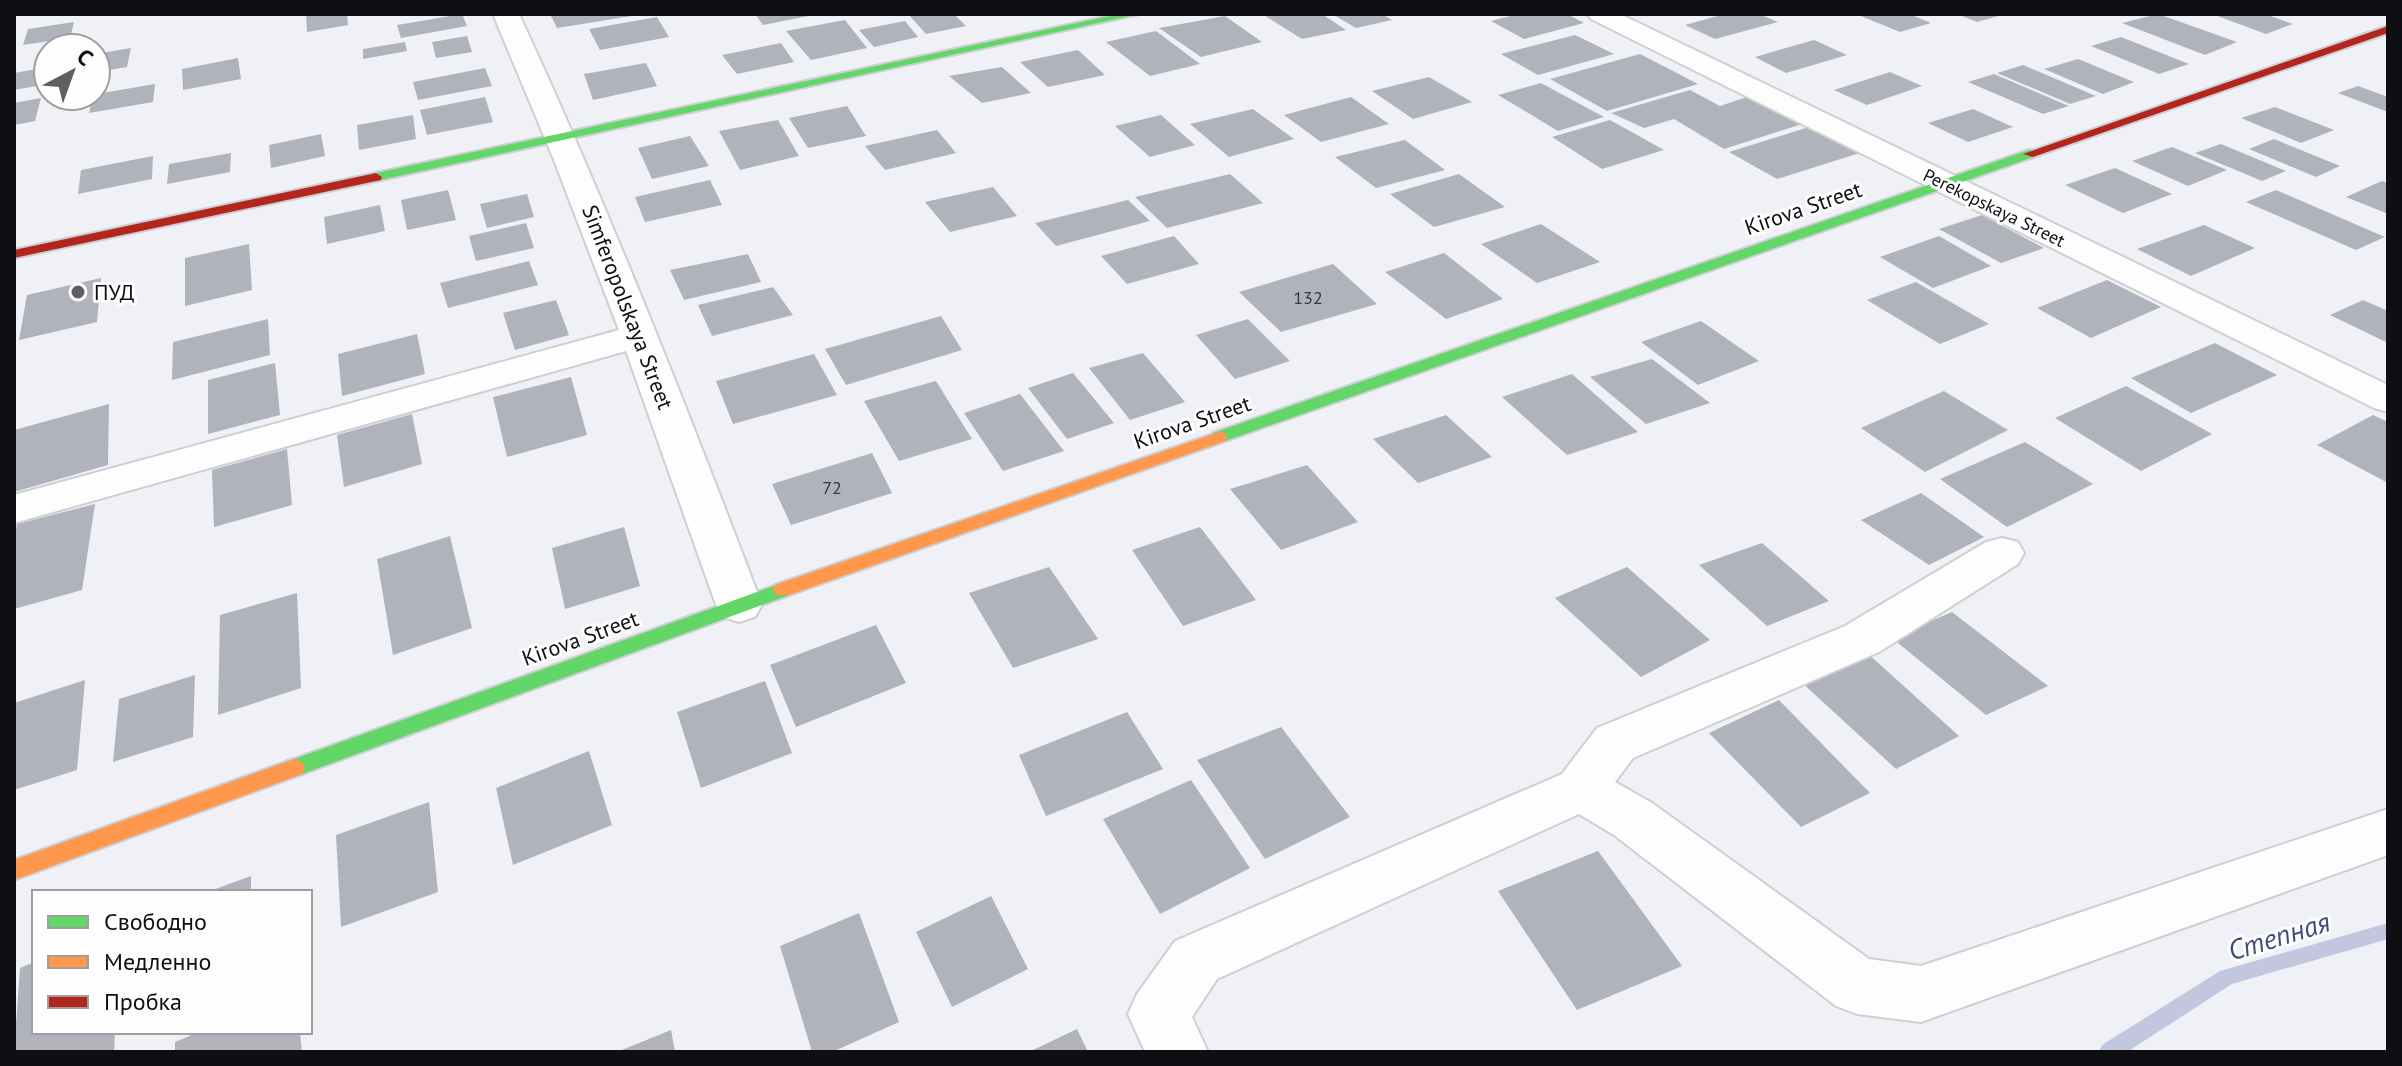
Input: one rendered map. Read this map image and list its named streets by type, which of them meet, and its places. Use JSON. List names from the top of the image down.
{
  "streets": {
    "street": ["Kirova Street", "Perekopskaya Street", "Simferopolskaya Street"]
  },
  "crossings": [
    ["Kirova Street", "Perekopskaya Street"],
    ["Kirova Street", "Simferopolskaya Street"]
  ],
  "water": ["Степная"],
  "places": ["ПУД"],
  "house_numbers": ["132", "72"],
  "legend": ["Свободно", "Медленно", "Пробка"],
  "north": "top right"
}
